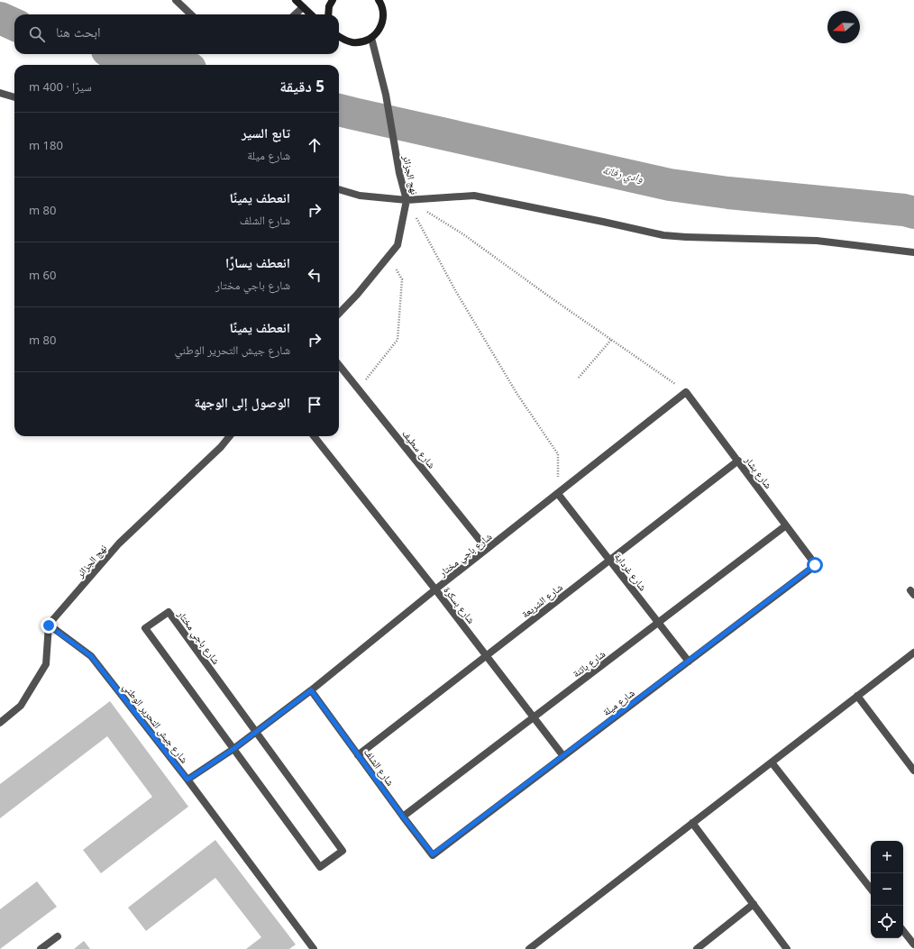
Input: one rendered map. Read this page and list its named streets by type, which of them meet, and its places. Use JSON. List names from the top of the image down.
{
  "streets": {
    "street": [
      "نهج الجزائر",
      "شارع سطيف",
      "شارع بشار",
      "شارع باجي مختار",
      "شارع غرداية",
      "شارع الشريعة",
      "شارع بسكرة",
      "شارع باتنة",
      "شارع ميلة",
      "شارع جيش التحرير الوطني",
      "شارع الشلف"
    ]
  },
  "crossings": [
    ["نهج الجزائر", "شارع جيش التحرير الوطني"],
    ["شارع سطيف", "شارع باجي مختار"],
    ["شارع بشار", "شارع باجي مختار"],
    ["شارع بشار", "شارع الشريعة"],
    ["شارع بشار", "شارع باتنة"],
    ["شارع بشار", "شارع ميلة"],
    ["شارع باجي مختار", "شارع غرداية"],
    ["شارع باجي مختار", "شارع بسكرة"],
    ["شارع باجي مختار", "شارع جيش التحرير الوطني"],
    ["شارع باجي مختار", "شارع الشلف"],
    ["شارع غرداية", "شارع الشريعة"],
    ["شارع غرداية", "شارع باتنة"],
    ["شارع غرداية", "شارع ميلة"],
    ["شارع الشريعة", "شارع بسكرة"],
    ["شارع الشريعة", "شارع الشلف"],
    ["شارع بسكرة", "شارع باتنة"],
    ["شارع بسكرة", "شارع ميلة"],
    ["شارع باتنة", "شارع الشلف"],
    ["شارع ميلة", "شارع الشلف"]
  ],
  "water": ["وادي رفانة"],
  "north": "left",
  "page": {
    "search": "ابحث هنا",
    "heading": ["5 دقيقة", "سيرًا · 400 m"],
    "list": [
      ["تابع السير", "شارع ميلة", "180 m"],
      ["انعطف يمينًا", "شارع الشلف", "80 m"],
      ["انعطف يسارًا", "شارع باجي مختار", "60 m"],
      ["انعطف يمينًا", "شارع جيش التحرير الوطني", "80 m"],
      "الوصول إلى الوجهة"
    ],
    "map_buttons": ["+", "−"]
  }
}
